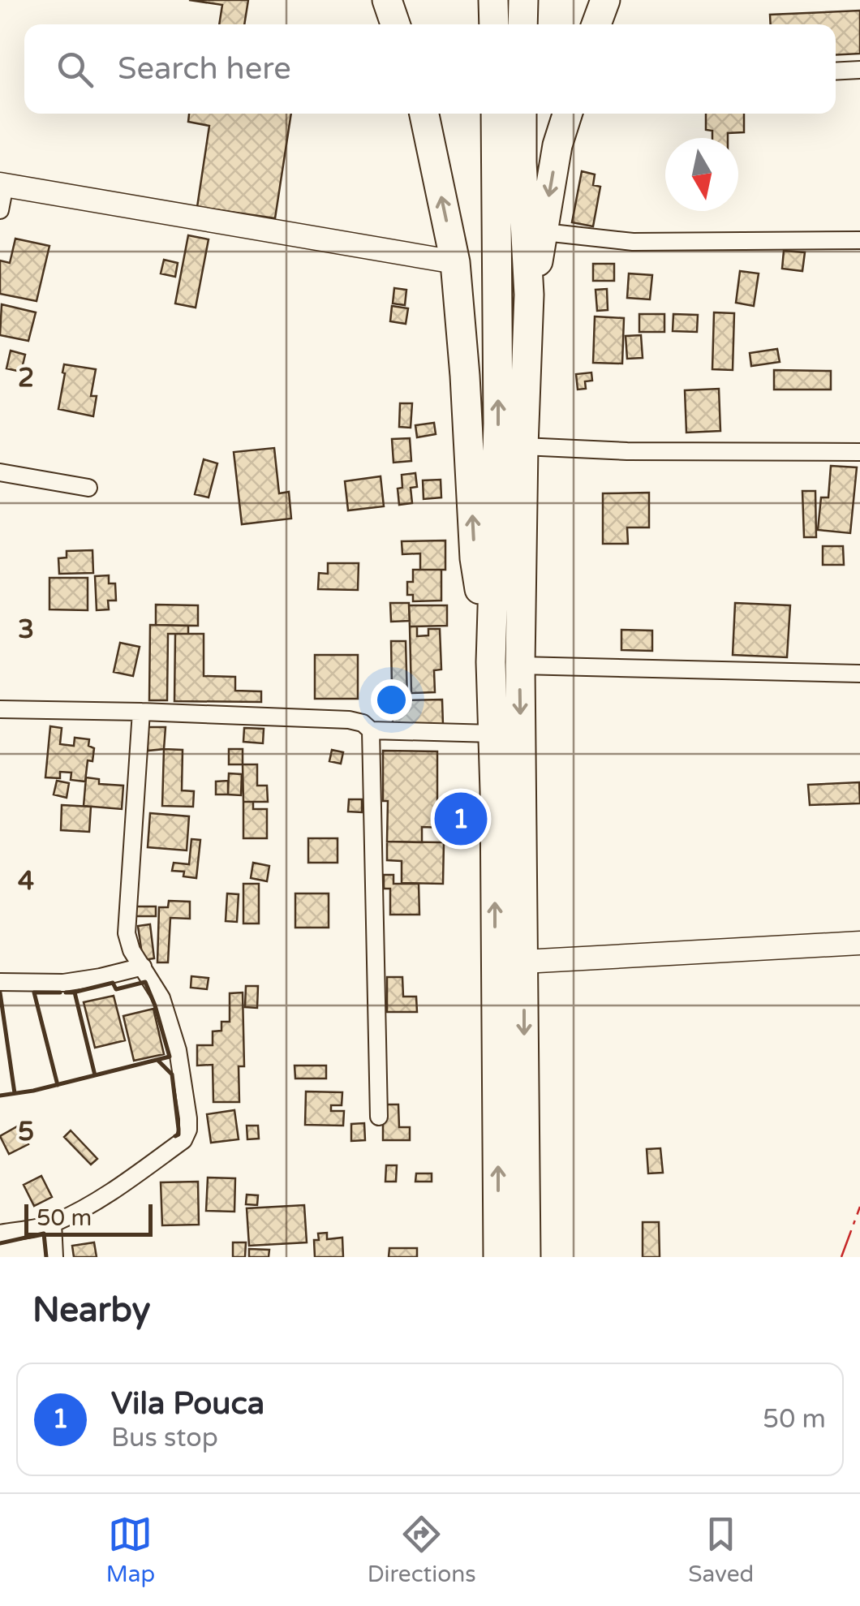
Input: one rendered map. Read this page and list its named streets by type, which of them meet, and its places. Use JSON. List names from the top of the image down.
{
  "scale_bar": "50 m",
  "north": "bottom",
  "page": {
    "search": "Search here",
    "pins": "1",
    "scale": "50 m",
    "heading": "Nearby",
    "list": [
      {
        "mark": "1",
        "name": "Vila Pouca",
        "note": "Bus stop",
        "value": "50 m"
      }
    ],
    "nav": ["Map", "Directions", "Saved"]
  },
  "grid": {
    "rows": [
      "2",
      "3",
      "4",
      "5"
    ]
  }
}
